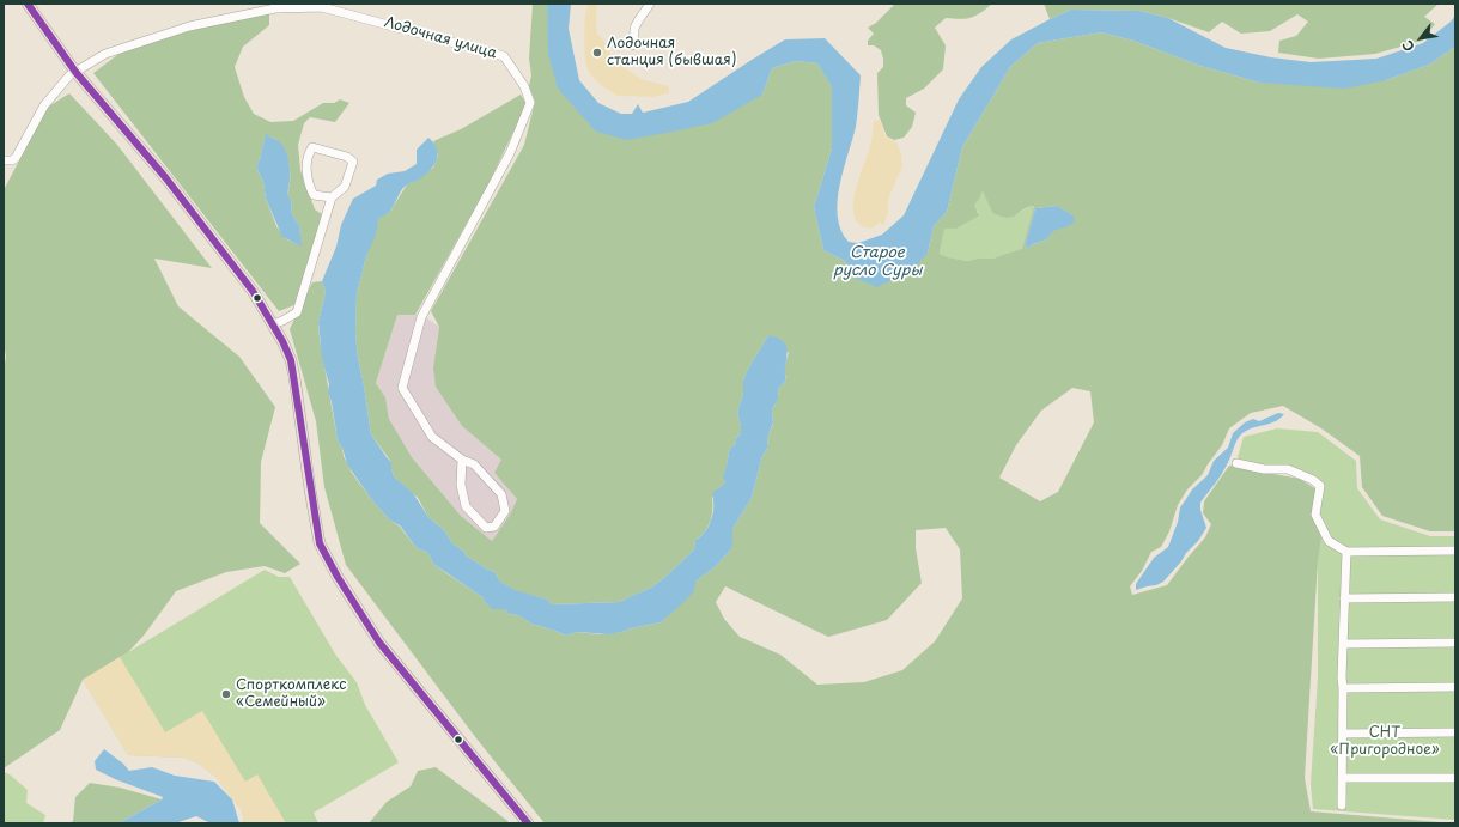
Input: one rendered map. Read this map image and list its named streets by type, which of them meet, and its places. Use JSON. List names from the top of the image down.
{
  "streets": {
    "street": ["Лодочная улица"]
  },
  "water": ["Старое русло Суры"],
  "parks": ["СНТ «Пригородное»"],
  "places": ["Лодочная станция (бывшая)", "Спорткомплекс «Семейный»"],
  "north": "bottom left"
}
